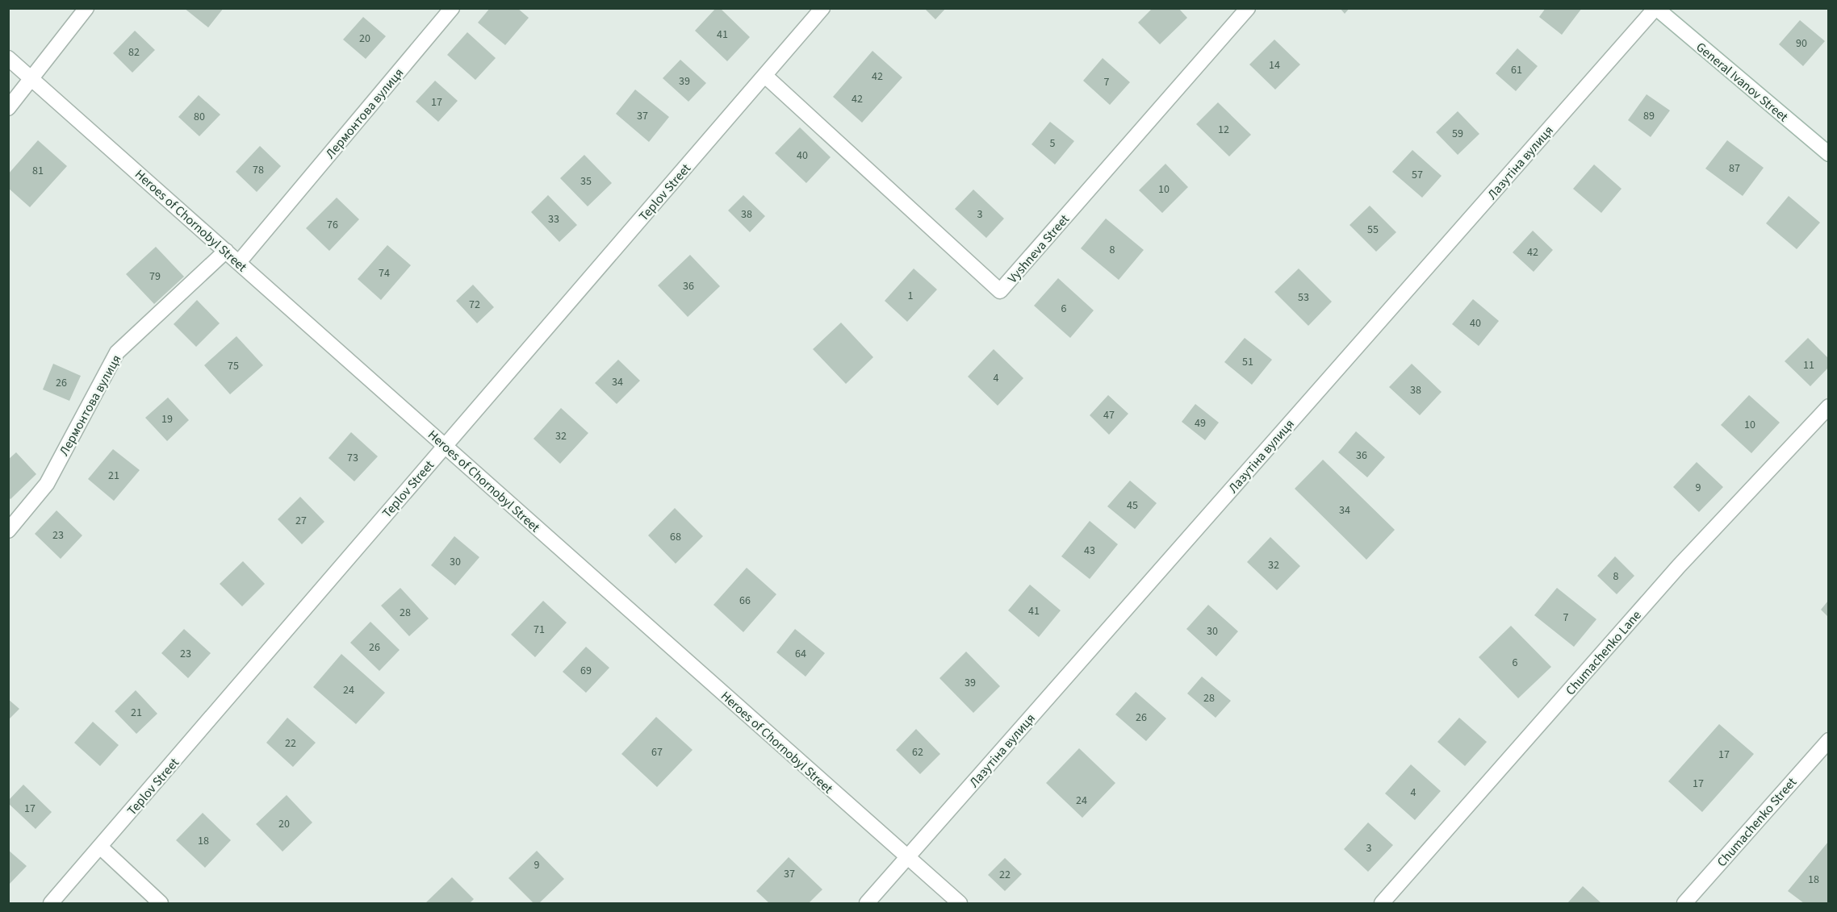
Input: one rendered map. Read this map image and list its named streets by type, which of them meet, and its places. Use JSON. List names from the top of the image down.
{
  "streets": {
    "street": [
      "General Ivanov Street",
      "Лермонтова вулиця",
      "Лазутіна вулиця",
      "Teplov Street",
      "Heroes of Chornobyl Street",
      "Vyshneva Street",
      "Chumachenko Lane",
      "Chumachenko Street"
    ]
  },
  "crossings": [
    ["General Ivanov Street", "Лазутіна вулиця"],
    ["Лермонтова вулиця", "Heroes of Chornobyl Street"],
    ["Лазутіна вулиця", "Heroes of Chornobyl Street"],
    ["Teplov Street", "Heroes of Chornobyl Street"],
    ["Teplov Street", "Vyshneva Street"]
  ],
  "house_numbers": [
    "41",
    "20",
    "90",
    "82",
    "14",
    "61",
    "42",
    "39",
    "7",
    "42",
    "17",
    "37",
    "89",
    "80",
    "12",
    "59",
    "5",
    "40",
    "87",
    "78",
    "81",
    "57",
    "35",
    "10",
    "38",
    "3",
    "33",
    "76",
    "55",
    "8",
    "42",
    "74",
    "79",
    "36",
    "1",
    "53",
    "72",
    "6",
    "40",
    "51",
    "11",
    "75",
    "4",
    "34",
    "26",
    "38",
    "47",
    "19",
    "49",
    "10",
    "32",
    "36",
    "73",
    "21",
    "9",
    "45",
    "34",
    "27",
    "23",
    "68",
    "43",
    "30",
    "32",
    "8",
    "66",
    "41",
    "28",
    "7",
    "71",
    "30",
    "26",
    "23",
    "64",
    "6",
    "69",
    "39",
    "24",
    "28",
    "21",
    "26",
    "22",
    "67",
    "62",
    "17",
    "17",
    "4",
    "24",
    "17",
    "20",
    "18",
    "3",
    "9",
    "37",
    "22",
    "18"
  ]
}
